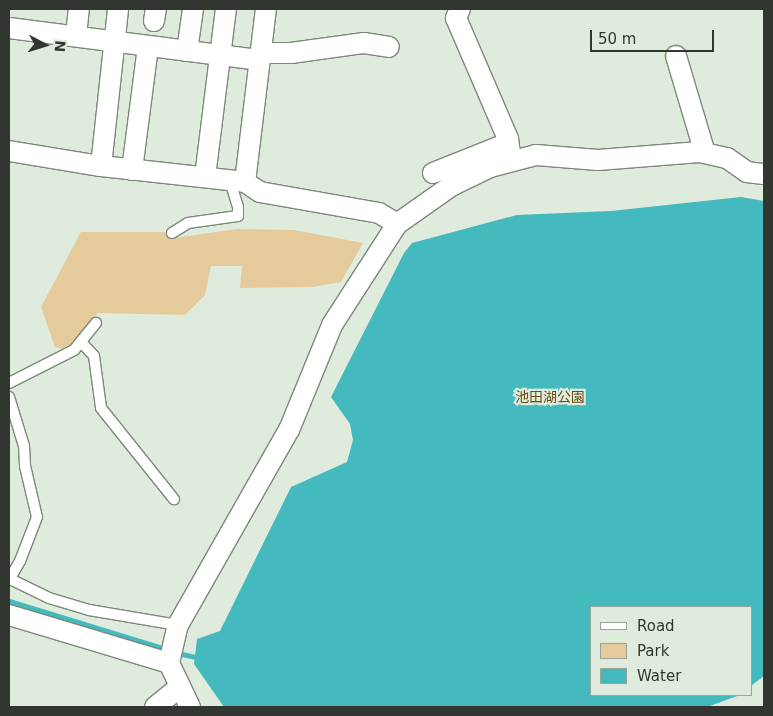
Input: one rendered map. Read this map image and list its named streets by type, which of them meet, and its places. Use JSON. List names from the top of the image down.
{
  "parks": ["池田湖公園"],
  "legend": ["Road", "Park", "Water"],
  "scale_bar": "50 m",
  "north": "right"
}
